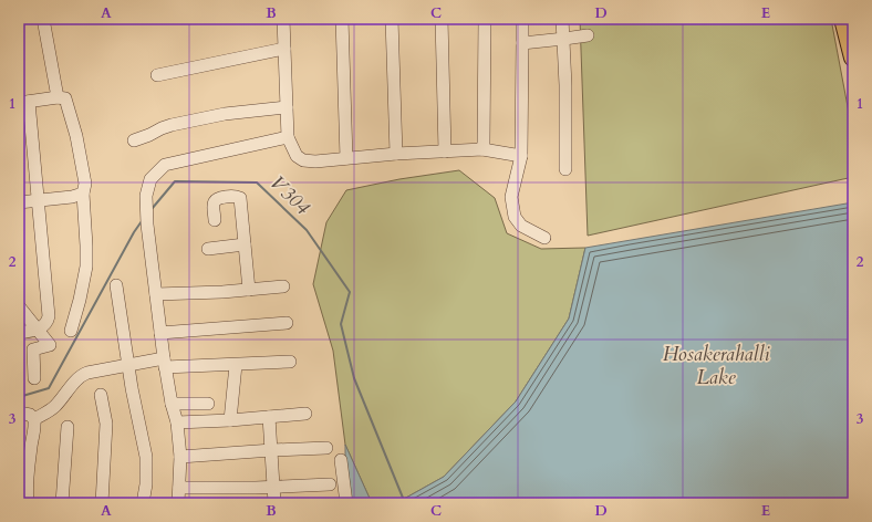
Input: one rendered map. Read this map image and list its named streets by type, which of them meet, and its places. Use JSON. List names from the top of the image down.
{
  "water": ["V304", "Hosakerahalli Lake"],
  "grid": {
    "columns": [
      "A",
      "B",
      "C",
      "D",
      "E"
    ],
    "rows": ["1", "2", "3"]
  }
}
